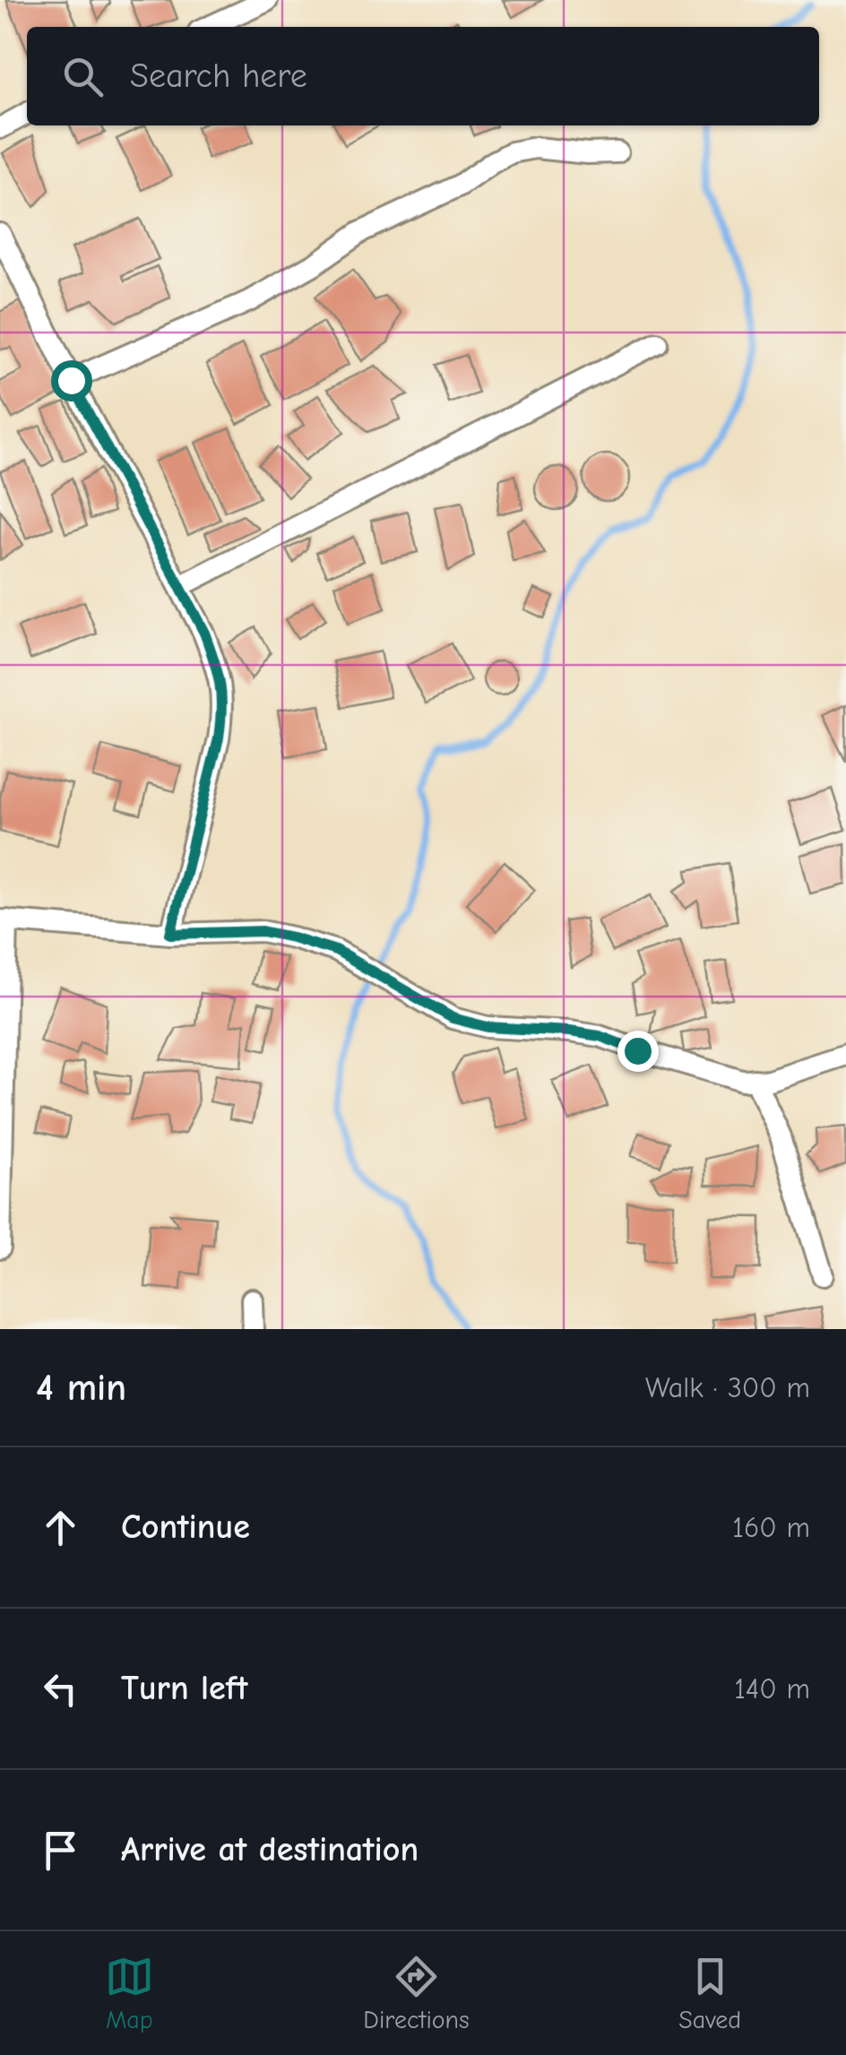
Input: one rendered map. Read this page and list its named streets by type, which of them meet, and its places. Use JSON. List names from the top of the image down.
{
  "page": {
    "search": "Search here",
    "heading": ["4 min", "Walk · 300 m"],
    "list": [
      ["Continue", "160 m"],
      ["Turn left", "140 m"],
      "Arrive at destination"
    ],
    "nav": ["Map", "Directions", "Saved"]
  }
}
